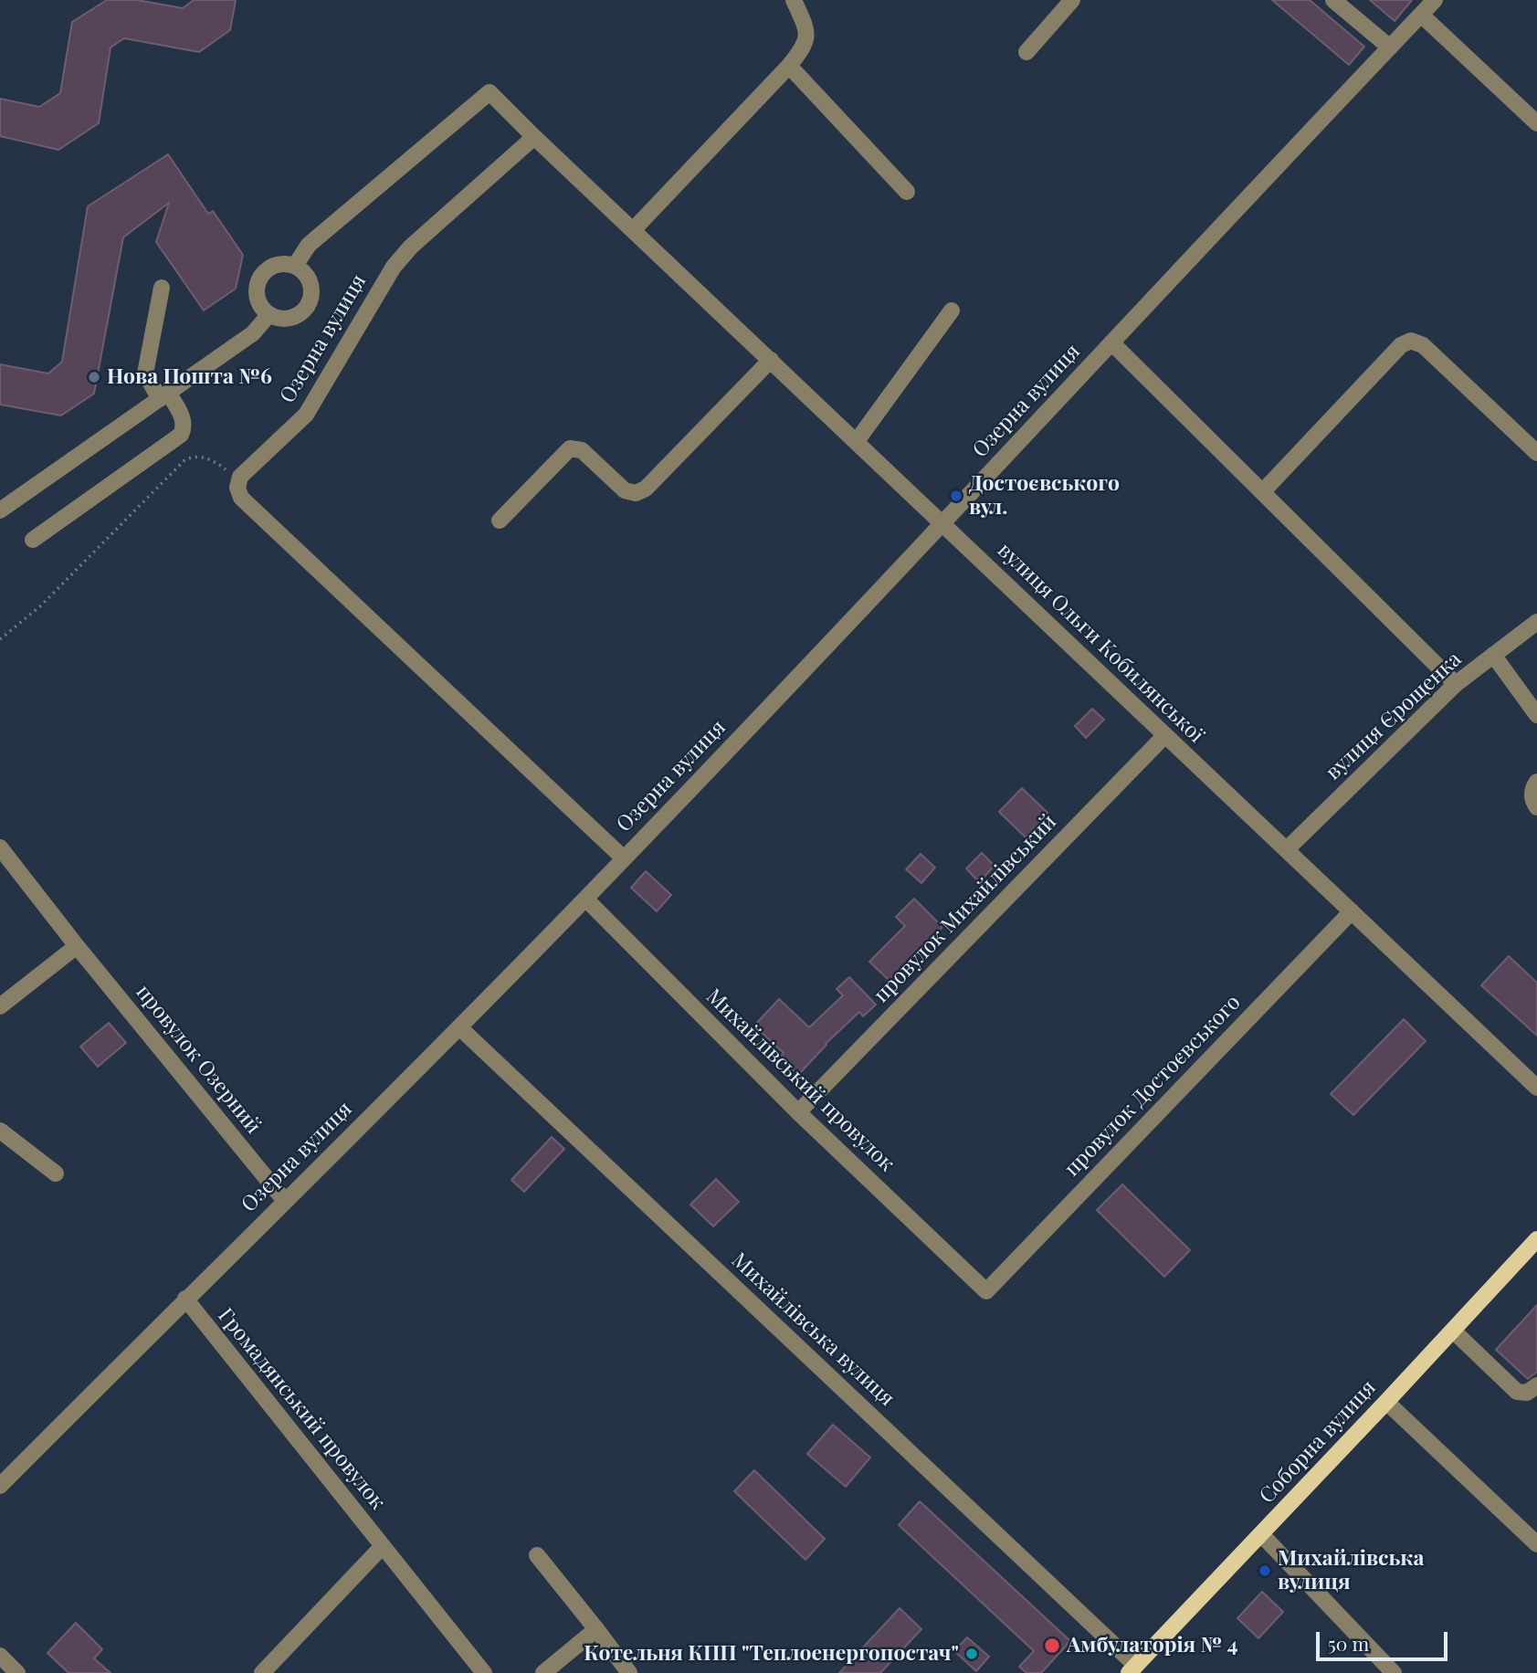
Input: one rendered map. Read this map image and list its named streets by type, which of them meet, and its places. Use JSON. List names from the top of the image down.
{
  "streets": {
    "main road": ["Соборна вулиця"],
    "street": [
      "Озерна вулиця",
      "вулиця Ольги Кобилянської",
      "вулиця Єрощенка",
      "провулок Михайлівський",
      "провулок Озерний",
      "Михайлівський провулок",
      "провулок Достоєвського",
      "Михайлівська вулиця",
      "Громадянський провулок"
    ]
  },
  "crossings": [
    ["Озерна вулиця", "вулиця Ольги Кобилянської"],
    ["Озерна вулиця", "провулок Озерний"],
    ["Озерна вулиця", "Михайлівський провулок"],
    ["Озерна вулиця", "Михайлівська вулиця"],
    ["Озерна вулиця", "Громадянський провулок"],
    ["вулиця Ольги Кобилянської", "вулиця Єрощенка"],
    ["вулиця Ольги Кобилянської", "провулок Михайлівський"],
    ["вулиця Ольги Кобилянської", "провулок Достоєвського"],
    ["провулок Михайлівський", "Михайлівський провулок"],
    ["Михайлівський провулок", "провулок Достоєвського"],
    ["Михайлівська вулиця", "Соборна вулиця"]
  ],
  "places": [
    "Нова Пошта №6",
    "Достоєвського вул.",
    "Михайлівська вулиця",
    "Амбулаторія № 4",
    "Котельня КПП \"Теплоенергопостач\""
  ],
  "scale_bar": "50 m"
}
